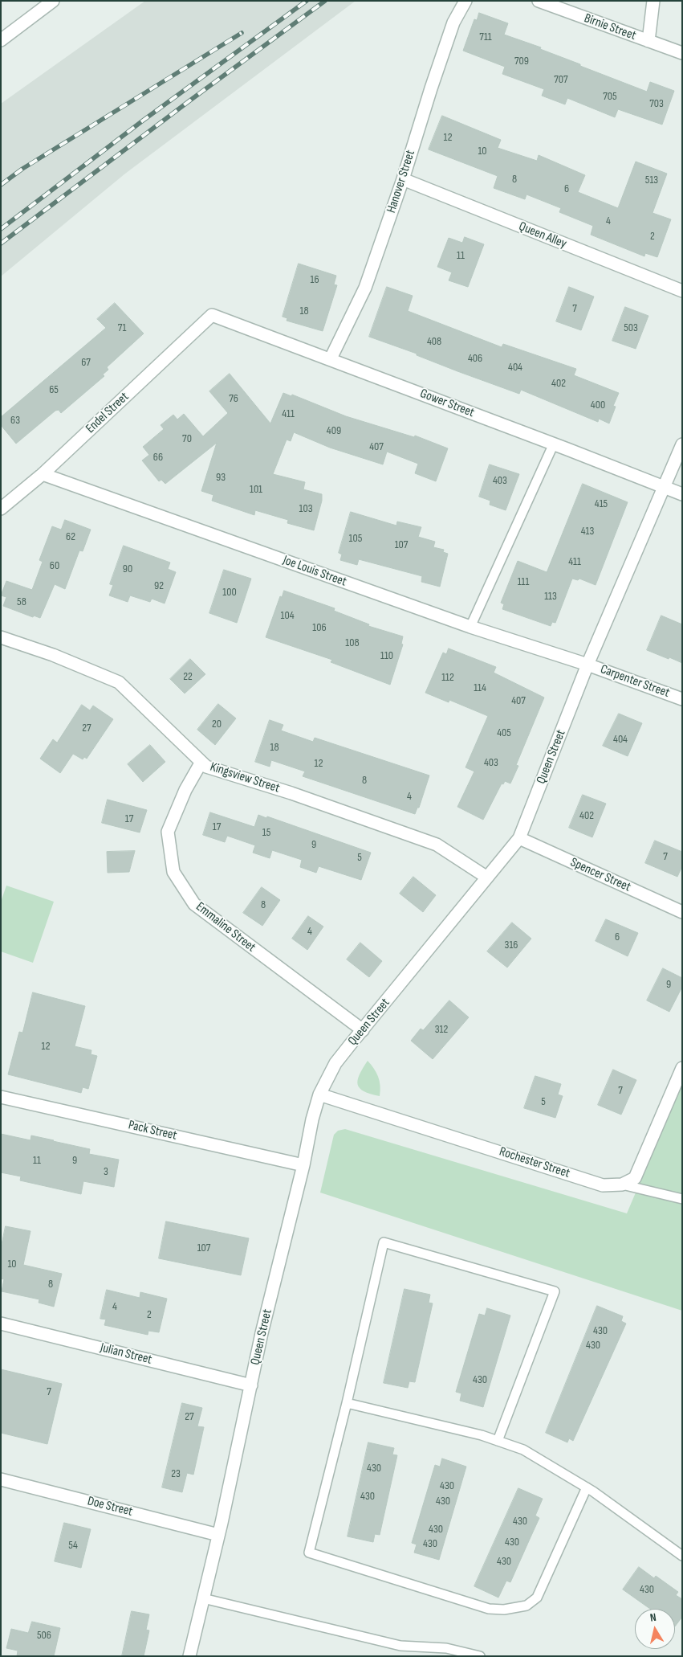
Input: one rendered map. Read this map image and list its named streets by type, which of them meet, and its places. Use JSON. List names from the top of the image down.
{
  "streets": {
    "street": [
      "Birnie Street",
      "Hanover Street",
      "Queen Alley",
      "Gower Street",
      "Endel Street",
      "Joe Louis Street",
      "Carpenter Street",
      "Queen Street",
      "Kingsview Street",
      "Spencer Street",
      "Emmaline Street",
      "Pack Street",
      "Rochester Street",
      "Julian Street",
      "Doe Street"
    ]
  },
  "crossings": [
    ["Hanover Street", "Queen Alley"],
    ["Hanover Street", "Gower Street"],
    ["Gower Street", "Endel Street"],
    ["Gower Street", "Queen Street"],
    ["Endel Street", "Joe Louis Street"],
    ["Joe Louis Street", "Carpenter Street"],
    ["Joe Louis Street", "Queen Street"],
    ["Carpenter Street", "Queen Street"],
    ["Queen Street", "Kingsview Street"],
    ["Queen Street", "Spencer Street"],
    ["Queen Street", "Emmaline Street"],
    ["Queen Street", "Pack Street"],
    ["Queen Street", "Rochester Street"],
    ["Queen Street", "Julian Street"],
    ["Queen Street", "Doe Street"],
    ["Kingsview Street", "Emmaline Street"]
  ],
  "house_numbers": [
    "711",
    "709",
    "707",
    "705",
    "703",
    "12",
    "10",
    "8",
    "513",
    "6",
    "4",
    "2",
    "11",
    "16",
    "7",
    "18",
    "71",
    "503",
    "408",
    "406",
    "67",
    "404",
    "402",
    "65",
    "76",
    "400",
    "411",
    "63",
    "409",
    "70",
    "407",
    "66",
    "93",
    "403",
    "101",
    "415",
    "103",
    "413",
    "62",
    "105",
    "107",
    "411",
    "60",
    "90",
    "111",
    "92",
    "100",
    "113",
    "58",
    "104",
    "106",
    "108",
    "110",
    "22",
    "112",
    "114",
    "407",
    "20",
    "27",
    "405",
    "404",
    "18",
    "403",
    "12",
    "8",
    "4",
    "402",
    "17",
    "17",
    "15",
    "9",
    "7",
    "5",
    "8",
    "4",
    "6",
    "316",
    "9",
    "312",
    "12",
    "7",
    "5",
    "11",
    "9",
    "3",
    "107",
    "10",
    "8",
    "4",
    "2",
    "430",
    "430",
    "430",
    "7",
    "27",
    "430",
    "23",
    "430",
    "430",
    "430",
    "430",
    "430",
    "430",
    "430",
    "54",
    "430",
    "430",
    "506"
  ],
  "north": "top"
}
